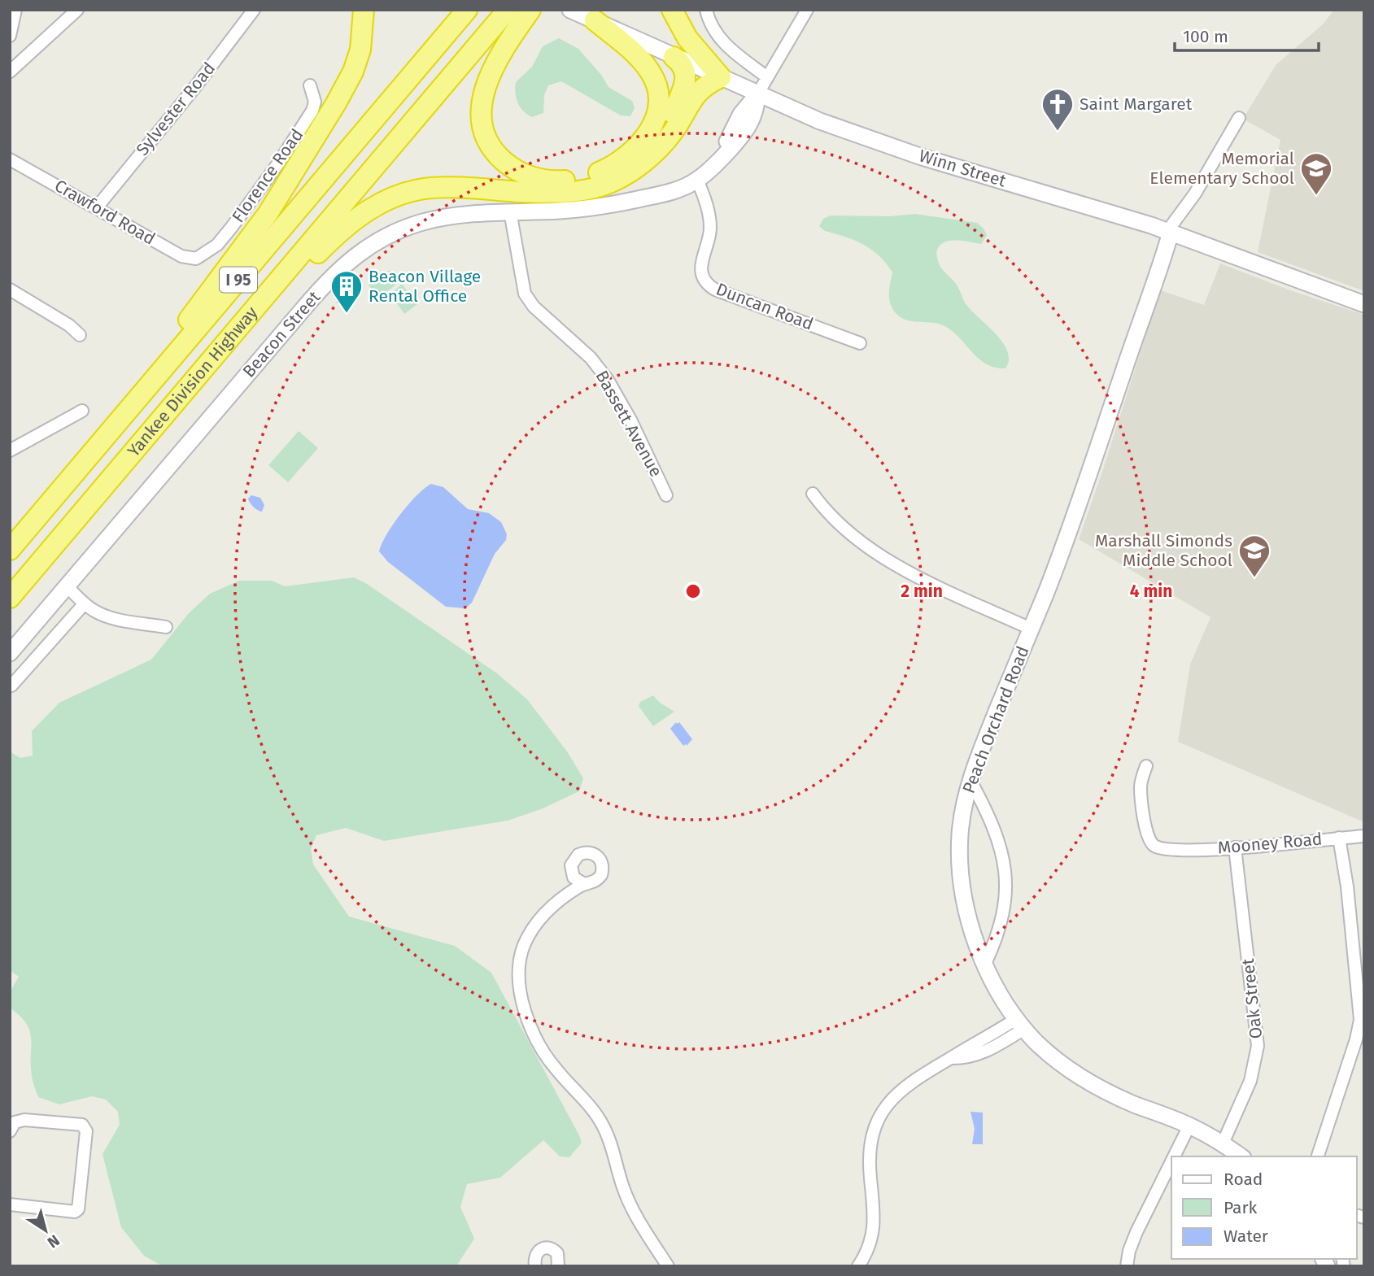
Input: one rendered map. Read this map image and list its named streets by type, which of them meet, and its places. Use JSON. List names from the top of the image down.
{
  "streets": {
    "highway": ["I 95", "Yankee Division Highway"],
    "street": [
      "Sylvester Road",
      "Winn Street",
      "Florence Road",
      "Crawford Road",
      "Duncan Road",
      "Beacon Street",
      "Bassett Avenue",
      "Peach Orchard Road",
      "Mooney Road",
      "Oak Street"
    ]
  },
  "crossings": [
    ["Sylvester Road", "Crawford Road"],
    ["Winn Street", "Beacon Street"],
    ["Winn Street", "Peach Orchard Road"],
    ["Florence Road", "Crawford Road"],
    ["Duncan Road", "Beacon Street"],
    ["Beacon Street", "Bassett Avenue"],
    ["Peach Orchard Road", "Oak Street"],
    ["Mooney Road", "Oak Street"]
  ],
  "places": {
    "church": ["Saint Margaret"],
    "school or university": ["Memorial Elementary School", "Marshall Simonds Middle School"],
    "building": ["Beacon Village Rental Office"]
  },
  "legend": ["Road", "Park", "Water"],
  "scale_bar": "100 m",
  "north": "bottom right",
  "rings": ["2 min", "4 min"]
}
